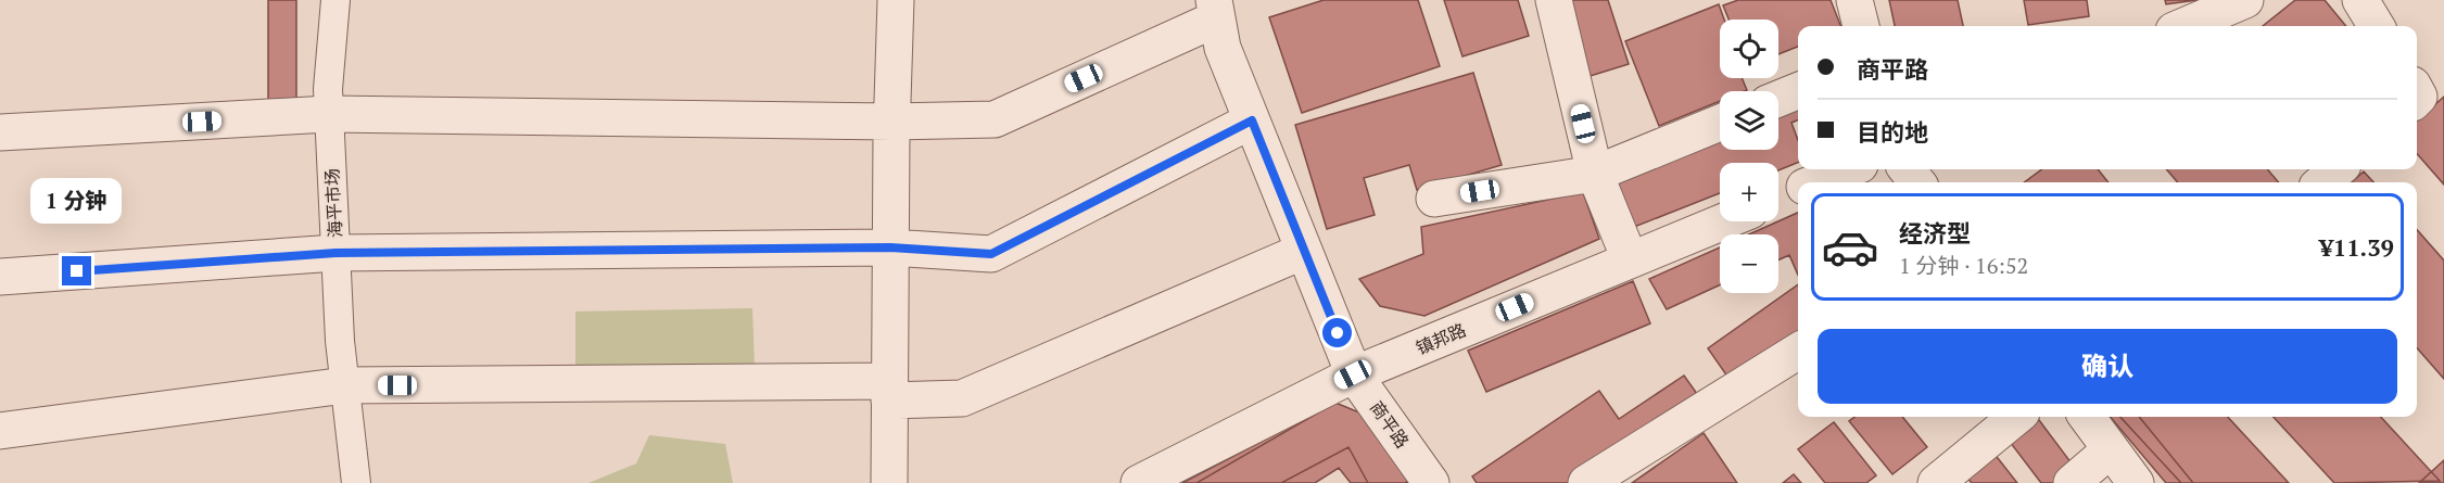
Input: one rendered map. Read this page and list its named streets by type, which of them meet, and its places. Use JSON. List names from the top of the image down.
{
  "streets": {
    "street": ["海平市场", "镇邦路", "商平路"]
  },
  "crossings": [
    ["镇邦路", "商平路"]
  ],
  "page": {
    "map_buttons": ["+", "−"],
    "banner": ["商平路", "目的地"],
    "bubble": "1 分钟",
    "list": [
      {
        "name": "经济型",
        "note": "1 分钟 · 16:52",
        "value": "¥11.39"
      }
    ],
    "buttons": "确认"
  }
}
